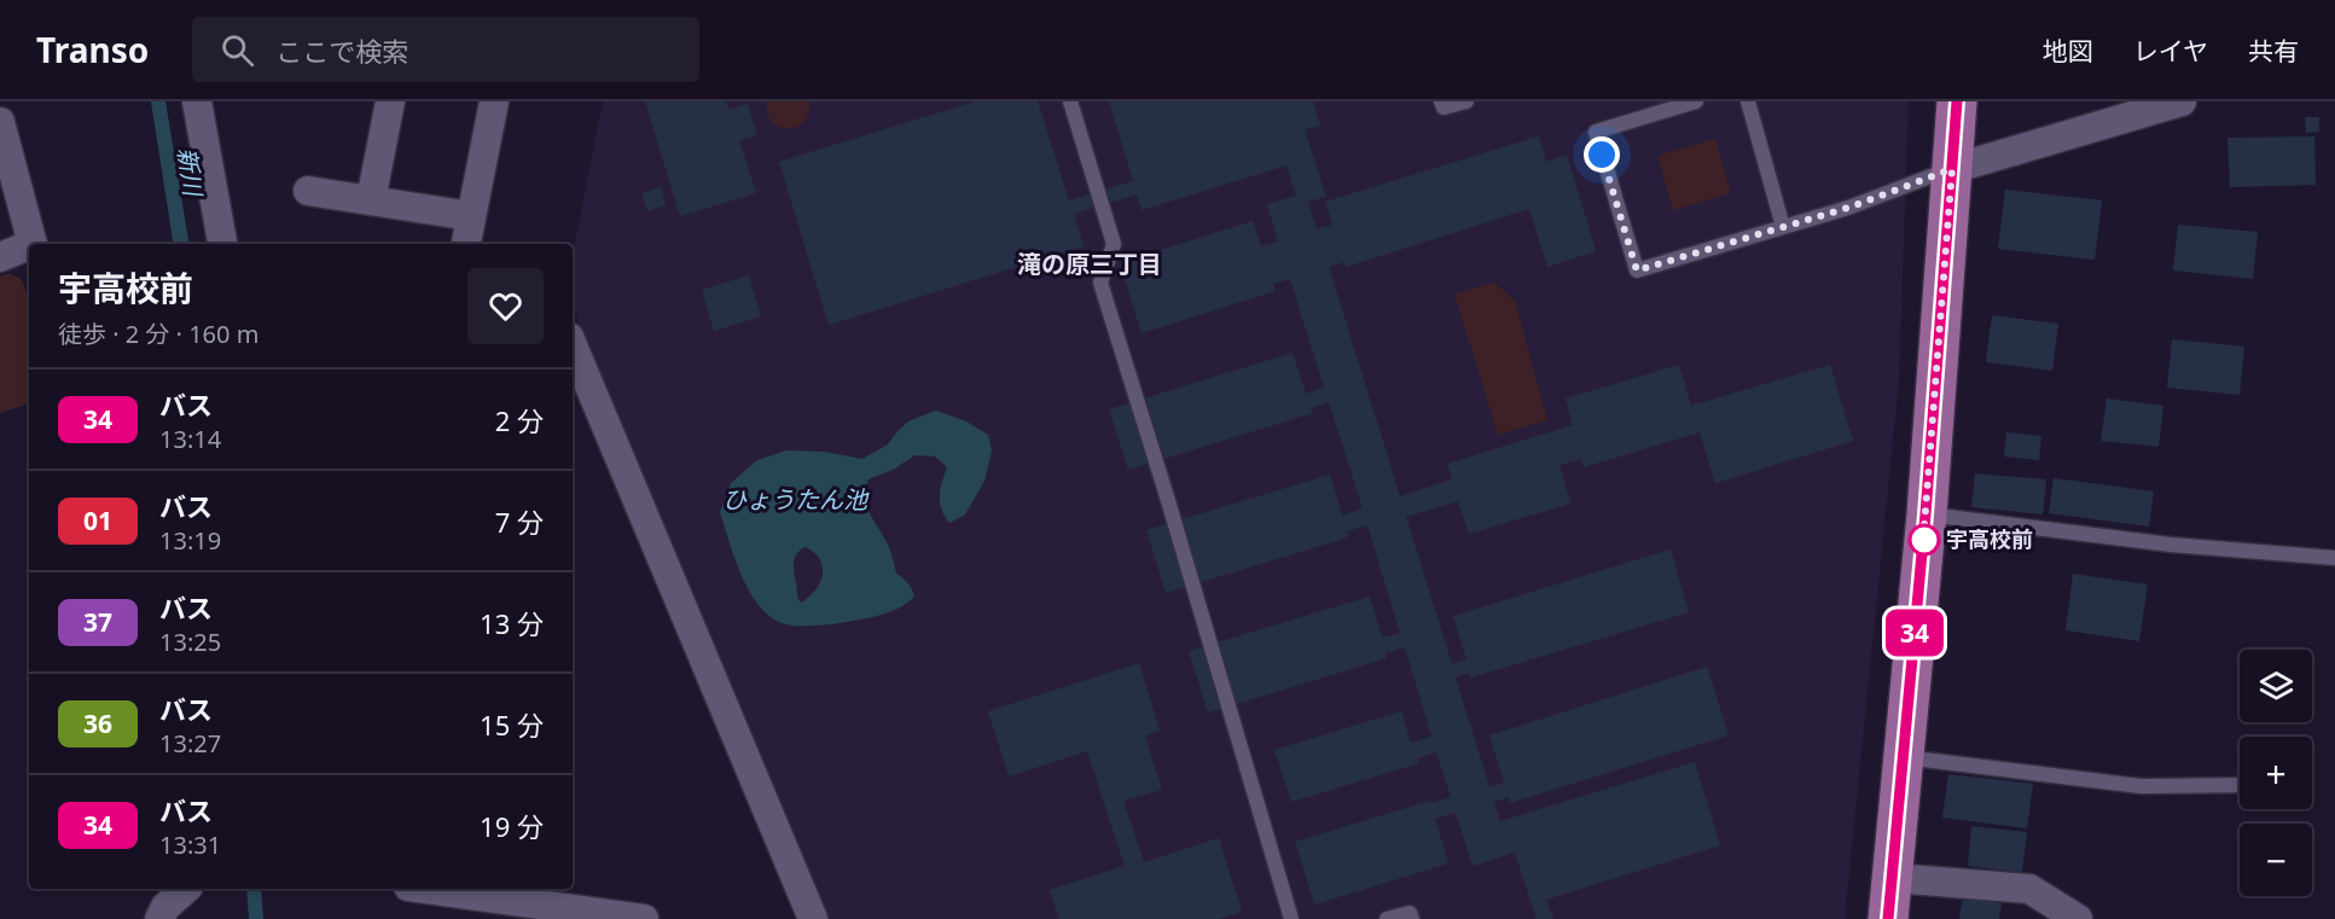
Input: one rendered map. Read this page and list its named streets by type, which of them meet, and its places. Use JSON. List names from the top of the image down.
{
  "districts": ["滝の原三丁目"],
  "water": ["新川", "ひょうたん池"],
  "places": ["宇高校前"],
  "lines": ["bus line 34"],
  "page": {
    "header": "Transo",
    "search": "ここで検索",
    "nav": ["地図", "レイヤ", "共有"],
    "on_map": "34",
    "heading": ["宇高校前", "徒歩 · 2 分 · 160 m"],
    "list": [
      {
        "mark": "34",
        "name": "バス",
        "note": "13:14",
        "value": "2 分"
      },
      {
        "mark": "01",
        "name": "バス",
        "note": "13:19",
        "value": "7 分"
      },
      {
        "mark": "37",
        "name": "バス",
        "note": "13:25",
        "value": "13 分"
      },
      {
        "mark": "36",
        "name": "バス",
        "note": "13:27",
        "value": "15 分"
      },
      {
        "mark": "34",
        "name": "バス",
        "note": "13:31",
        "value": "19 分"
      }
    ],
    "map_buttons": ["+", "−"]
  }
}
